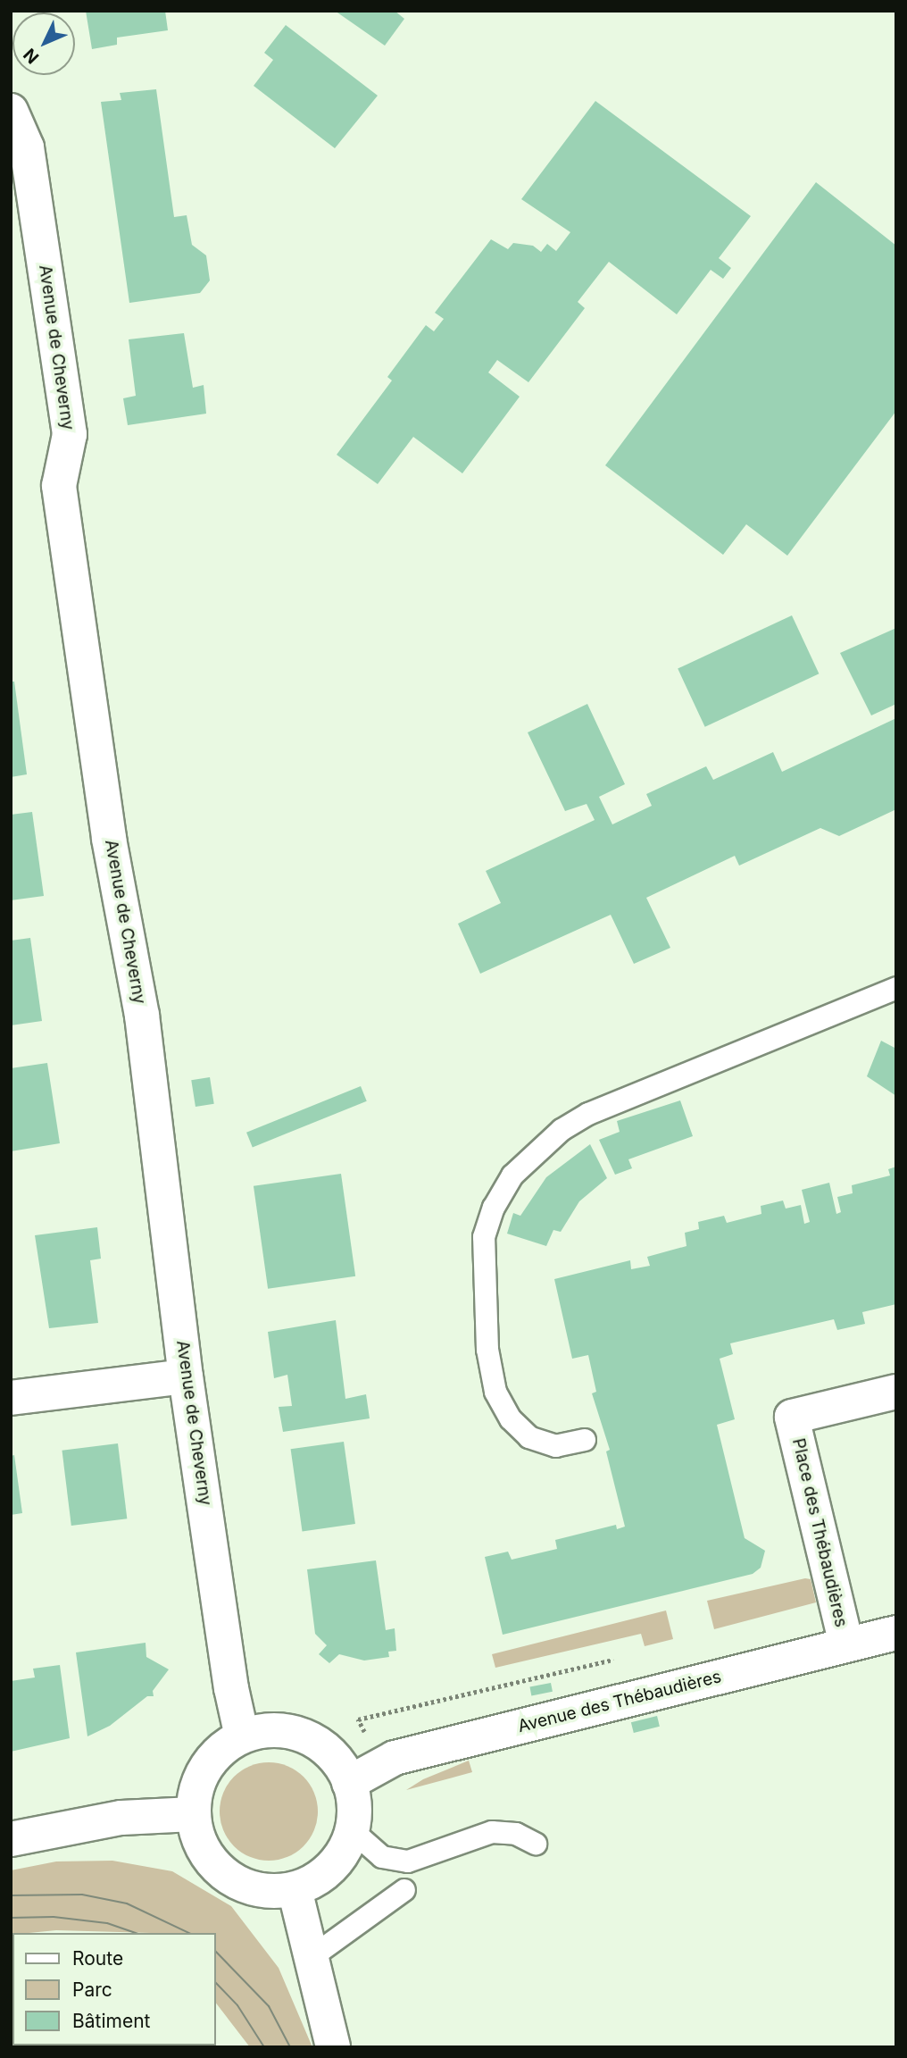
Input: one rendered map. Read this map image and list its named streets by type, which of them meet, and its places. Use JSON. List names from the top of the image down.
{
  "streets": {
    "street": ["Avenue de Cheverny", "Place des Thébaudières", "Avenue des Thébaudières"]
  },
  "crossings": [
    ["Avenue de Cheverny", "Avenue des Thébaudières"],
    ["Place des Thébaudières", "Avenue des Thébaudières"]
  ],
  "legend": ["Route", "Parc", "Bâtiment"],
  "north": "bottom left"
}
